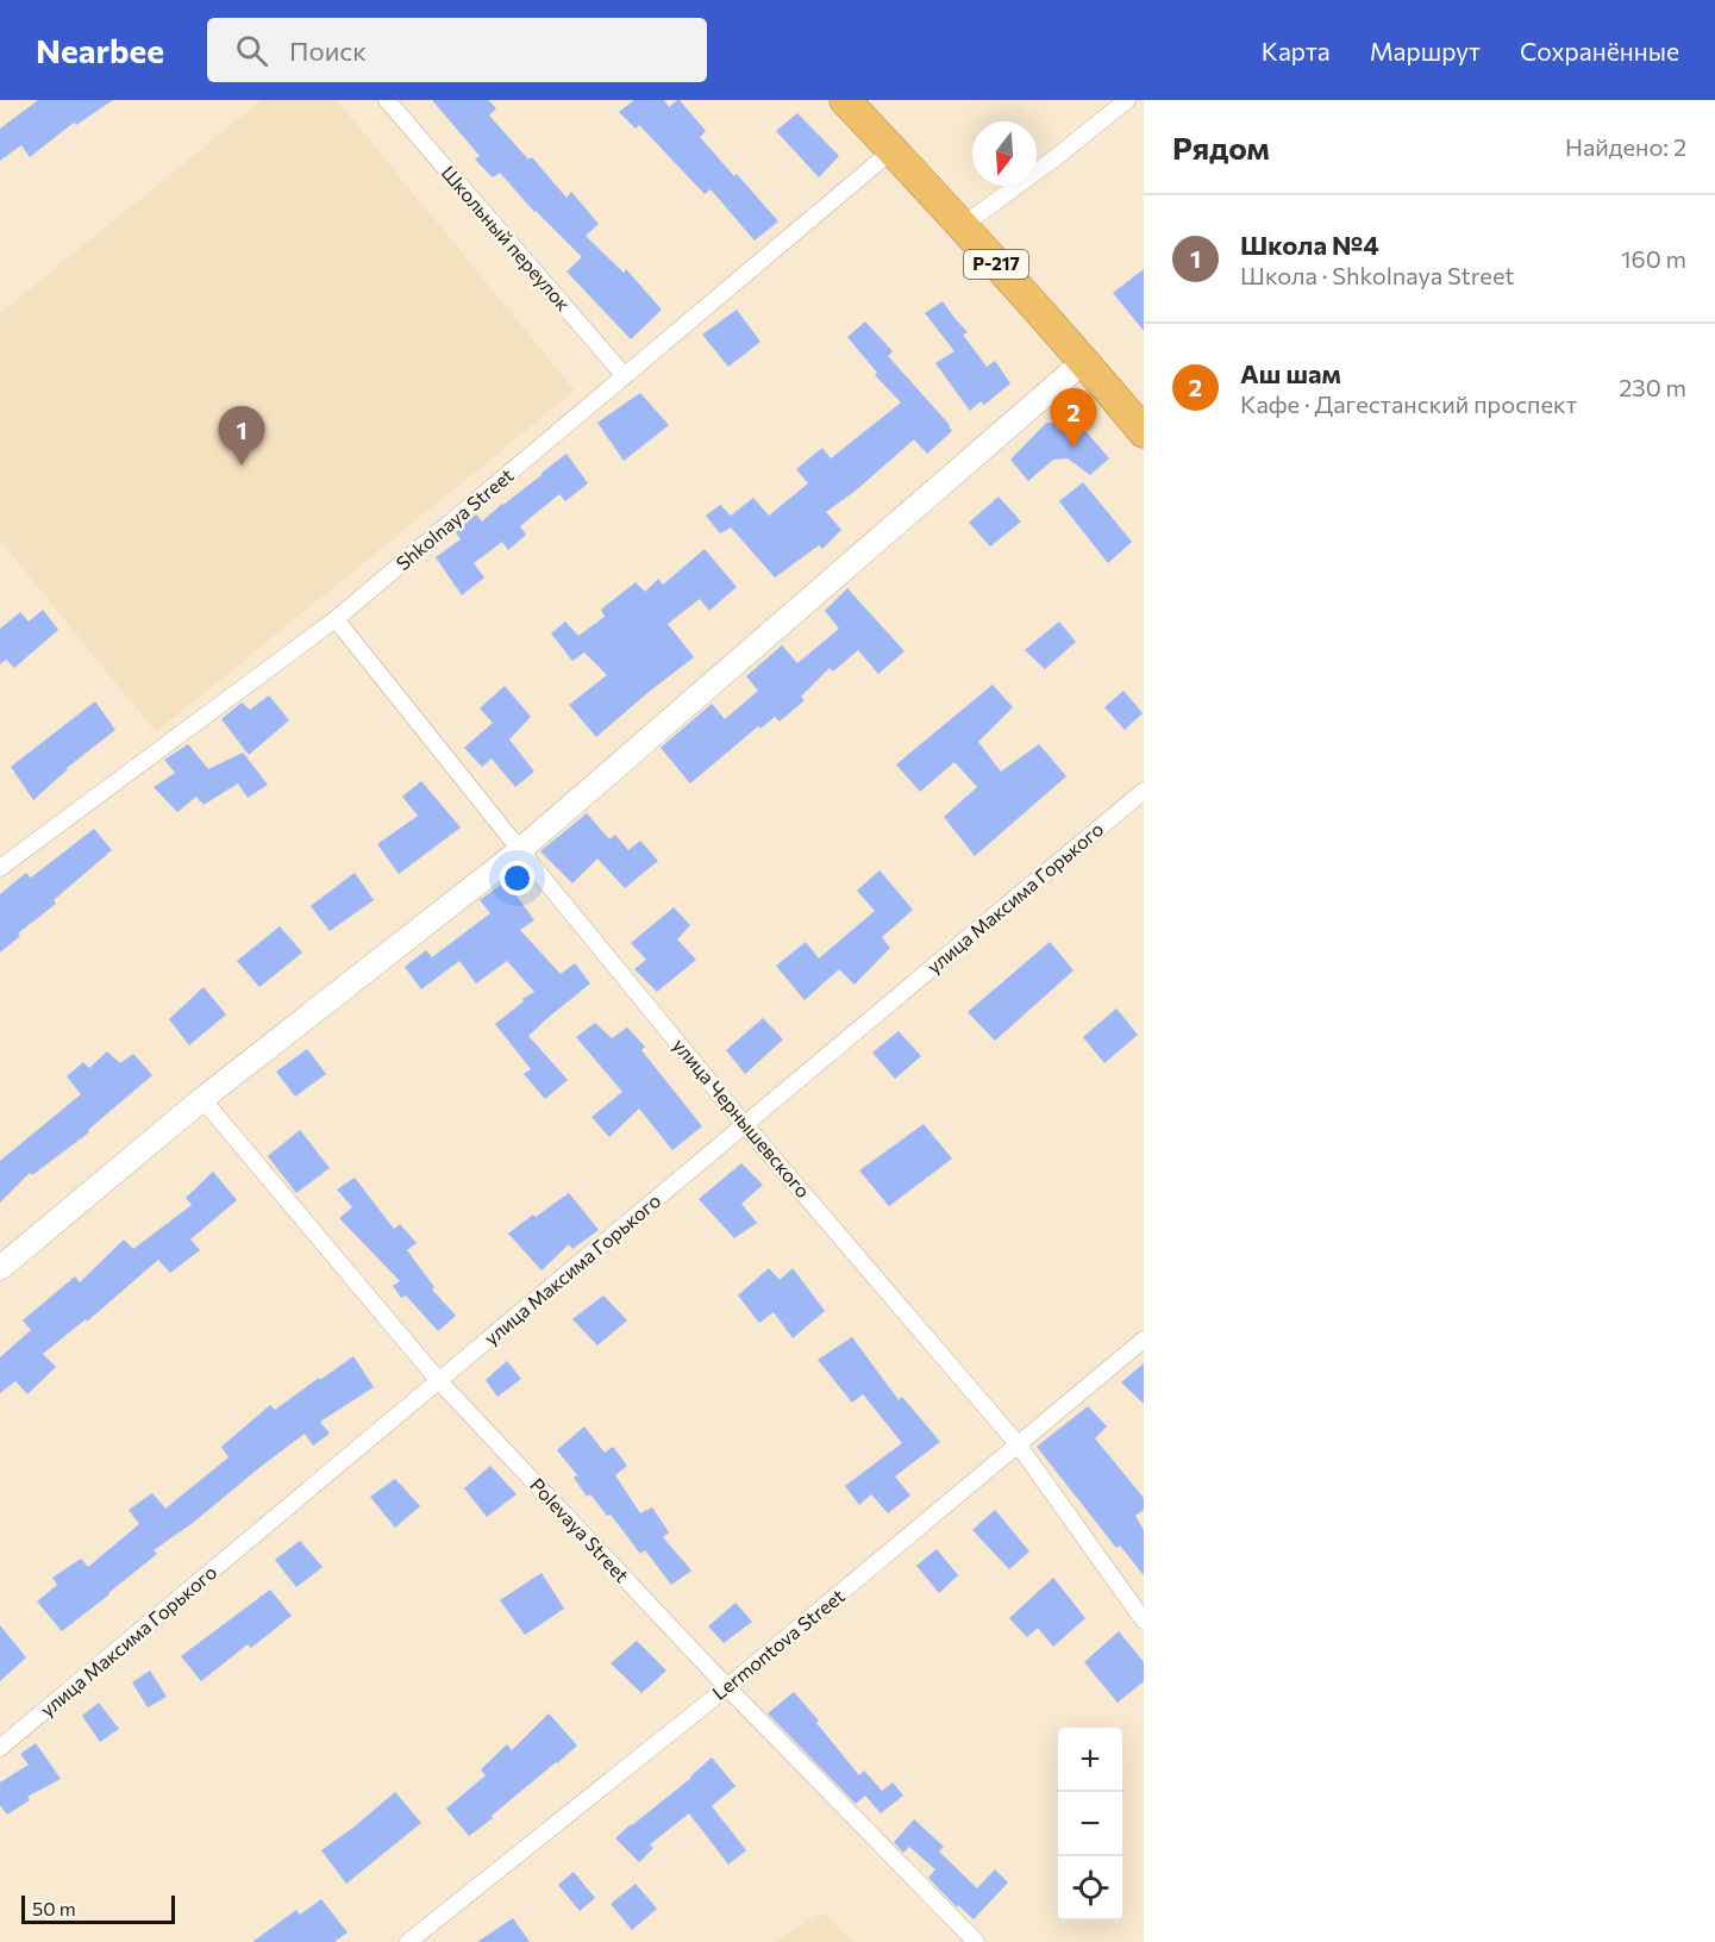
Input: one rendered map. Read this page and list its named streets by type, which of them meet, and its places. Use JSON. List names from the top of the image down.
{
  "streets": {
    "highway": ["Р-217"],
    "street": [
      "Школьный переулок",
      "Shkolnaya Street",
      "улица Максима Горького",
      "улица Чернышевского",
      "Polevaya Street",
      "Lermontova Street"
    ]
  },
  "crossings": [
    ["Школьный переулок", "Shkolnaya Street"],
    ["Р-217", "Shkolnaya Street"],
    ["Shkolnaya Street", "улица Чернышевского"],
    ["улица Максима Горького", "улица Чернышевского"],
    ["улица Максима Горького", "Polevaya Street"],
    ["улица Чернышевского", "Lermontova Street"],
    ["Polevaya Street", "Lermontova Street"]
  ],
  "scale_bar": "50 m",
  "north": "bottom",
  "page": {
    "header": "Nearbee",
    "search": "Поиск",
    "nav": ["Карта", "Маршрут", "Сохранённые"],
    "heading": ["Рядом", "Найдено: 2"],
    "list": [
      {
        "mark": "1",
        "name": "Школа №4",
        "note": "Школа · Shkolnaya Street",
        "value": "160 m"
      },
      {
        "mark": "2",
        "name": "Аш шам",
        "note": "Кафе · Дагестанский проспект",
        "value": "230 m"
      }
    ],
    "pins": ["2", "1"],
    "map_buttons": ["+", "−"],
    "scale": "50 m"
  }
}
